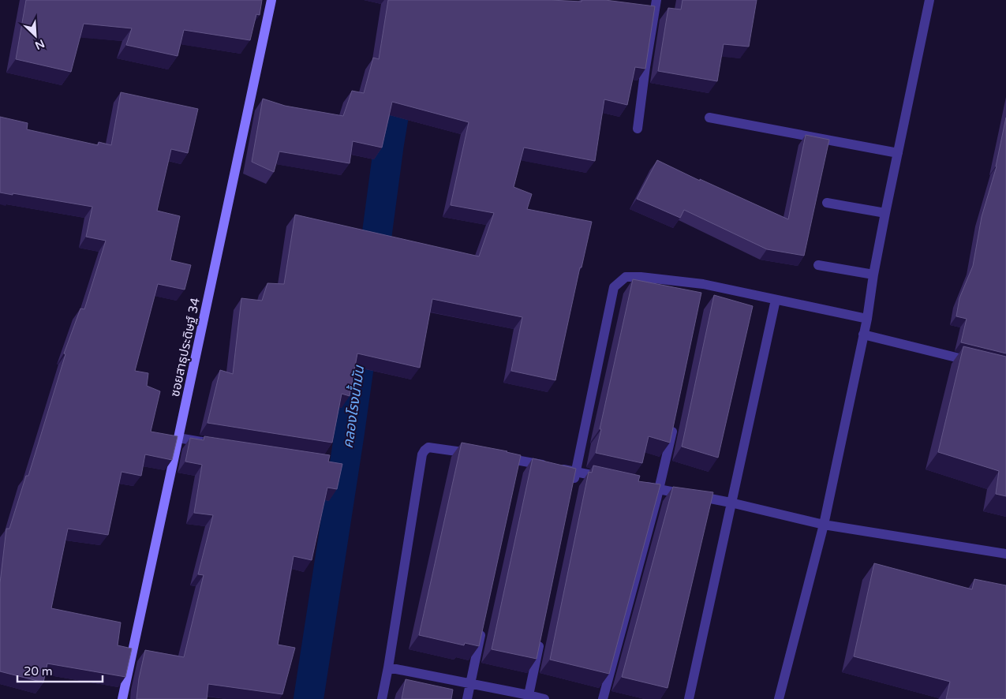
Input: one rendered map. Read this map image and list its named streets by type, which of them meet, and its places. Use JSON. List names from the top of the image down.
{
  "streets": {
    "street": ["ซอยสาธุประดิษฐ์ 34"]
  },
  "water": ["คลองโรงน้ำมัน"],
  "scale_bar": "20 m",
  "north": "bottom right"
}
